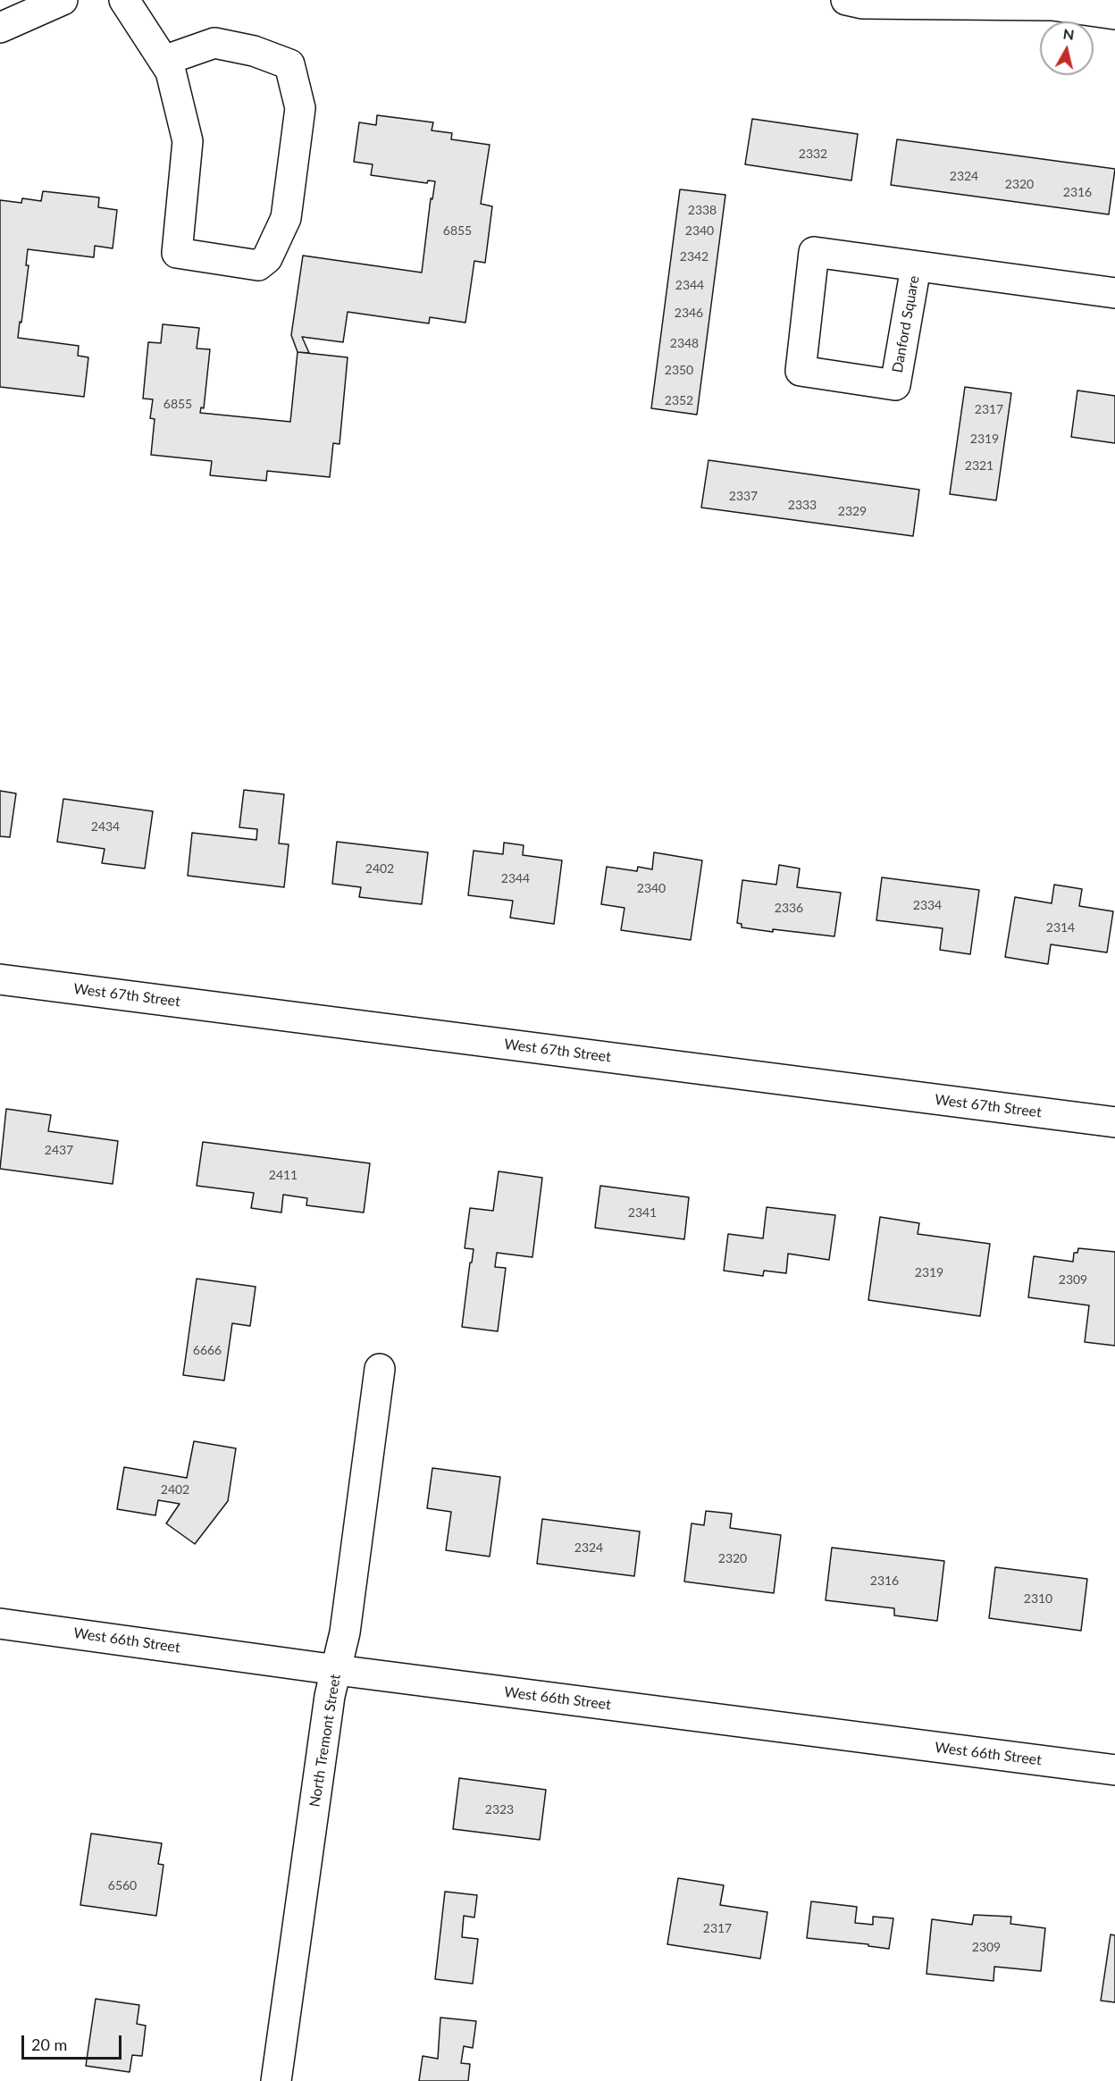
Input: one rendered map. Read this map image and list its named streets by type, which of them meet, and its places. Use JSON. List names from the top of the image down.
{
  "streets": {
    "street": [
      "Danford Square",
      "West 67th Street",
      "West 66th Street",
      "North Tremont Street"
    ]
  },
  "crossings": [
    ["West 66th Street", "North Tremont Street"]
  ],
  "house_numbers": [
    "2332",
    "2324",
    "2320",
    "2316",
    "2338",
    "6855",
    "2340",
    "2342",
    "2344",
    "2346",
    "2348",
    "2350",
    "2352",
    "6855",
    "2317",
    "2319",
    "2321",
    "2337",
    "2333",
    "2329",
    "2434",
    "2402",
    "2344",
    "2340",
    "2334",
    "2336",
    "2314",
    "2437",
    "2411",
    "2341",
    "2319",
    "2309",
    "6666",
    "2402",
    "2324",
    "2320",
    "2316",
    "2310",
    "2323",
    "6560",
    "2317",
    "2309"
  ],
  "scale_bar": "20 m",
  "north": "top"
}
